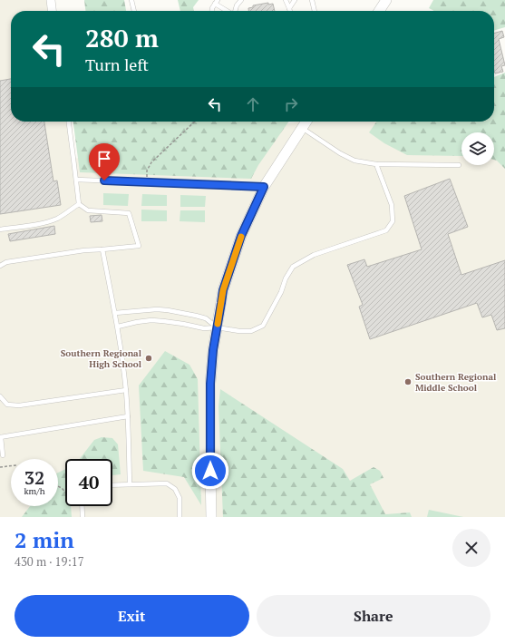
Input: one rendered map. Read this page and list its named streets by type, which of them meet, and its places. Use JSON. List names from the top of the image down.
{
  "places": ["Southern Regional High School", "Southern Regional Middle School"],
  "page": {
    "turn": ["280 m", "Turn left"],
    "speed": "32 km/h",
    "limit": "40",
    "heading": ["2 min", "430 m · 19:17"],
    "buttons": ["Exit", "Share"]
  }
}
